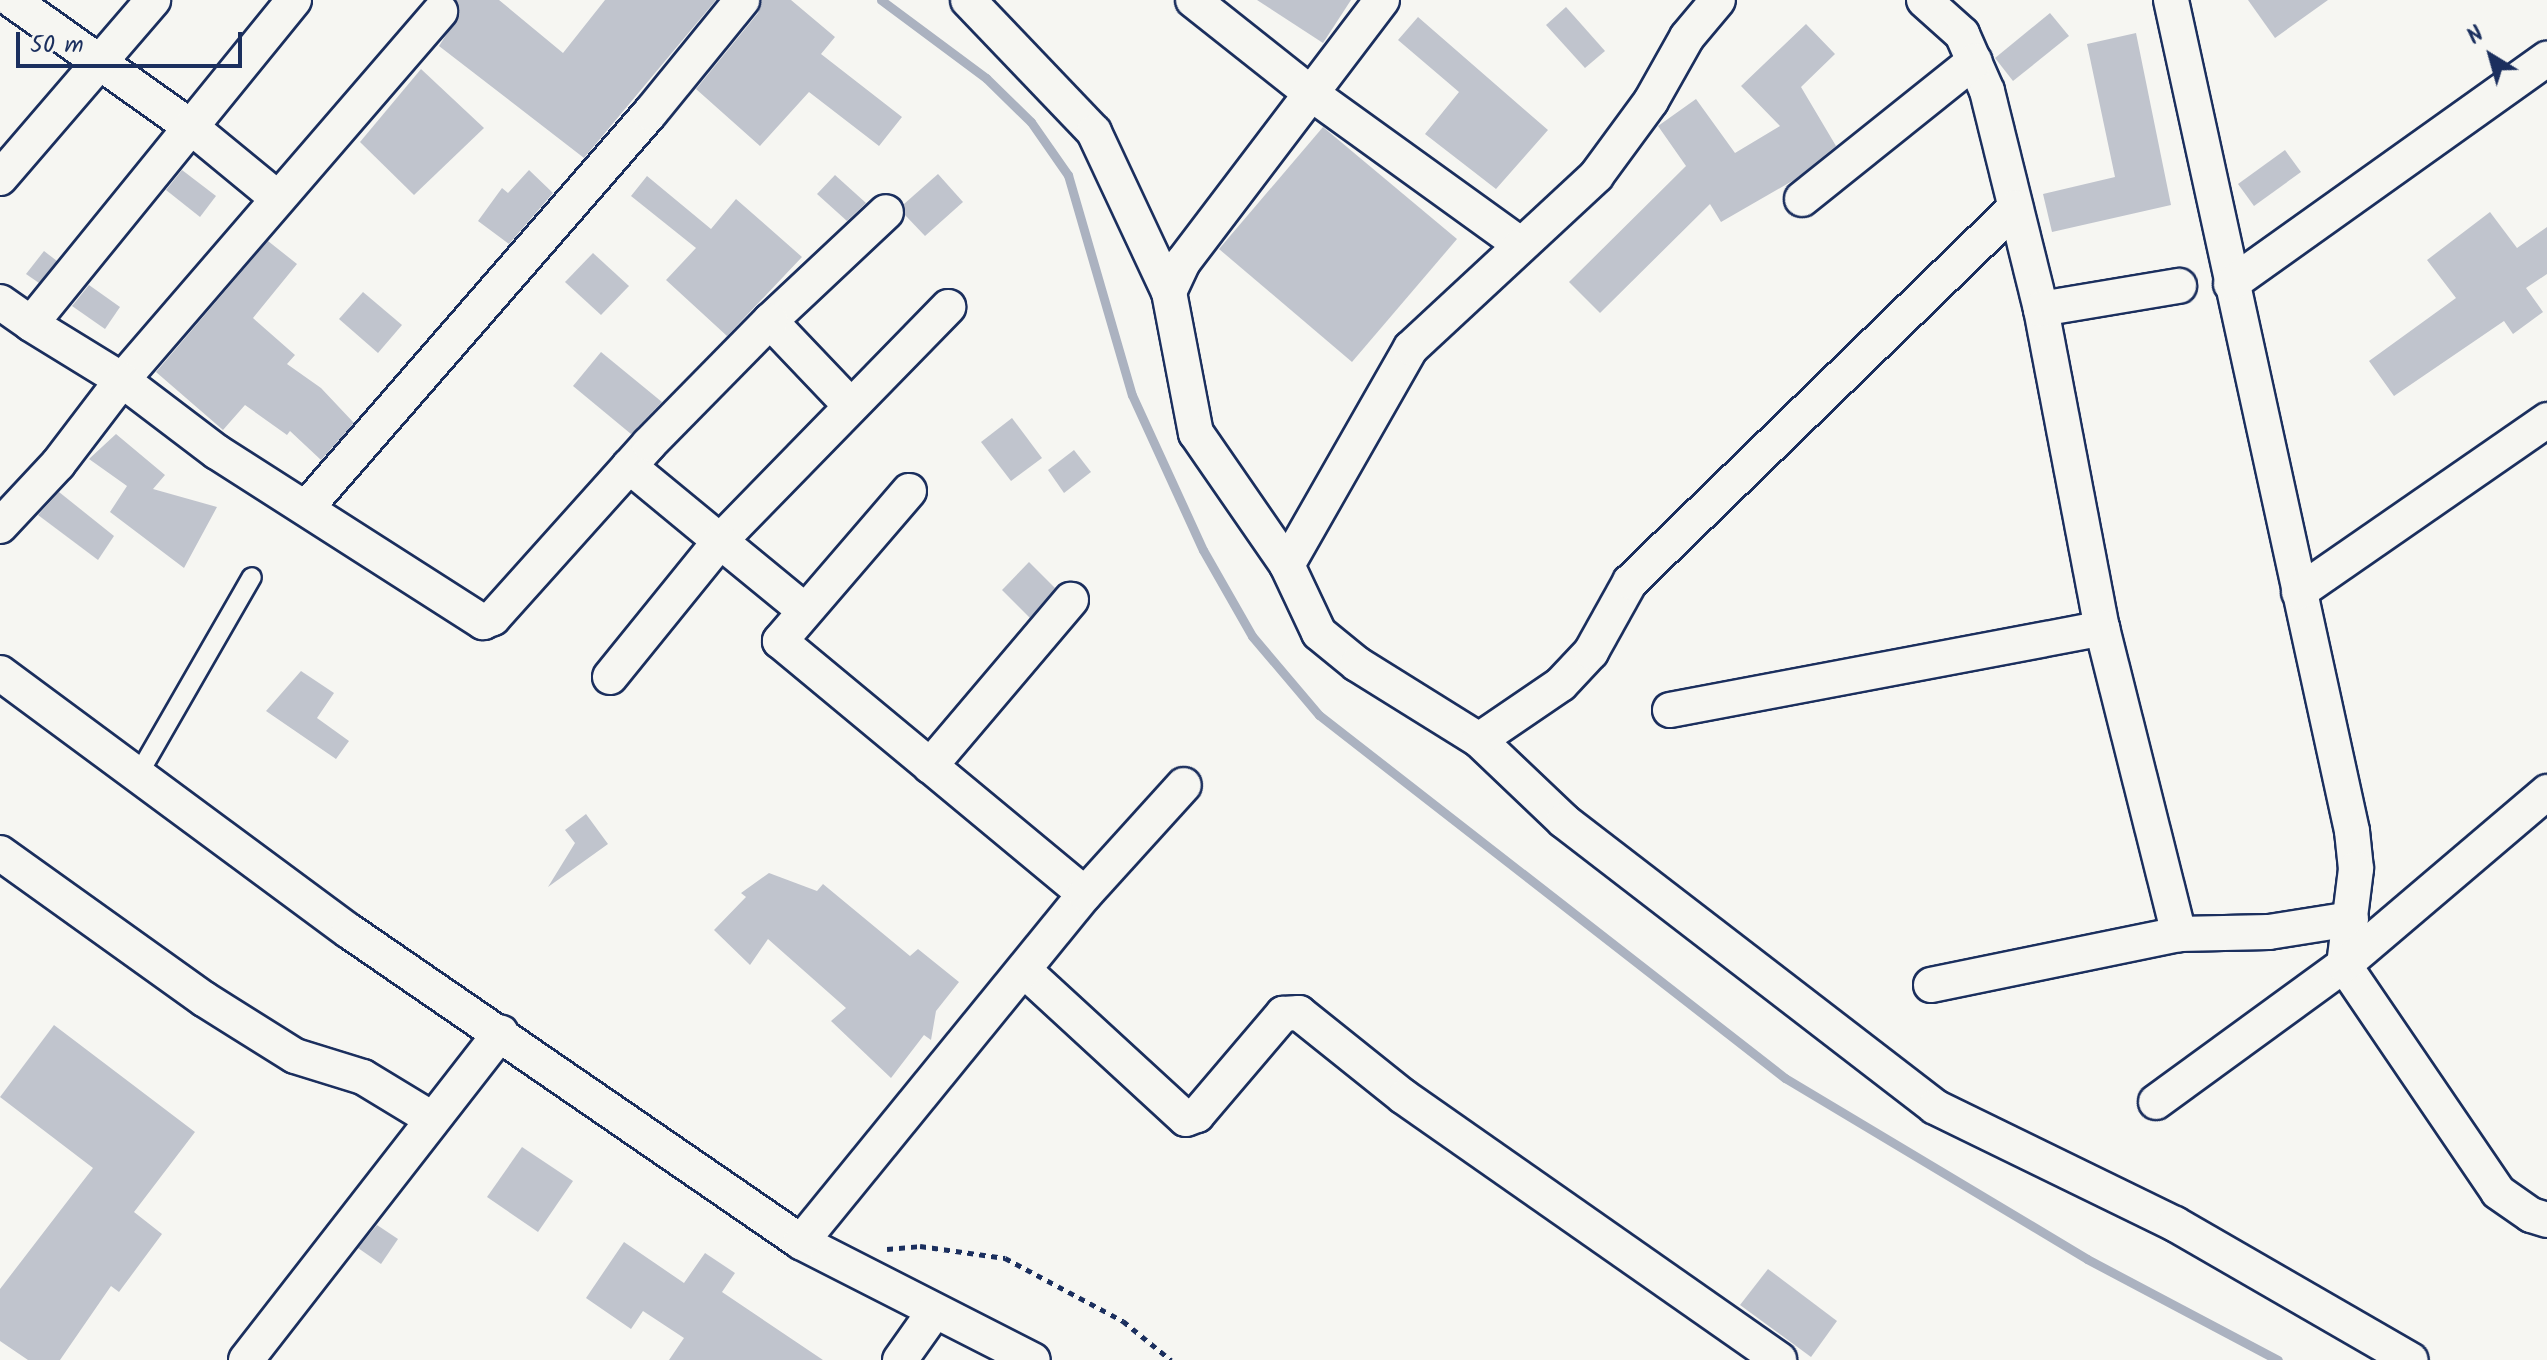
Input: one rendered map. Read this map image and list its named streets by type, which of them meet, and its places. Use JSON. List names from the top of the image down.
{
  "scale_bar": "50 m",
  "north": "top left"
}
